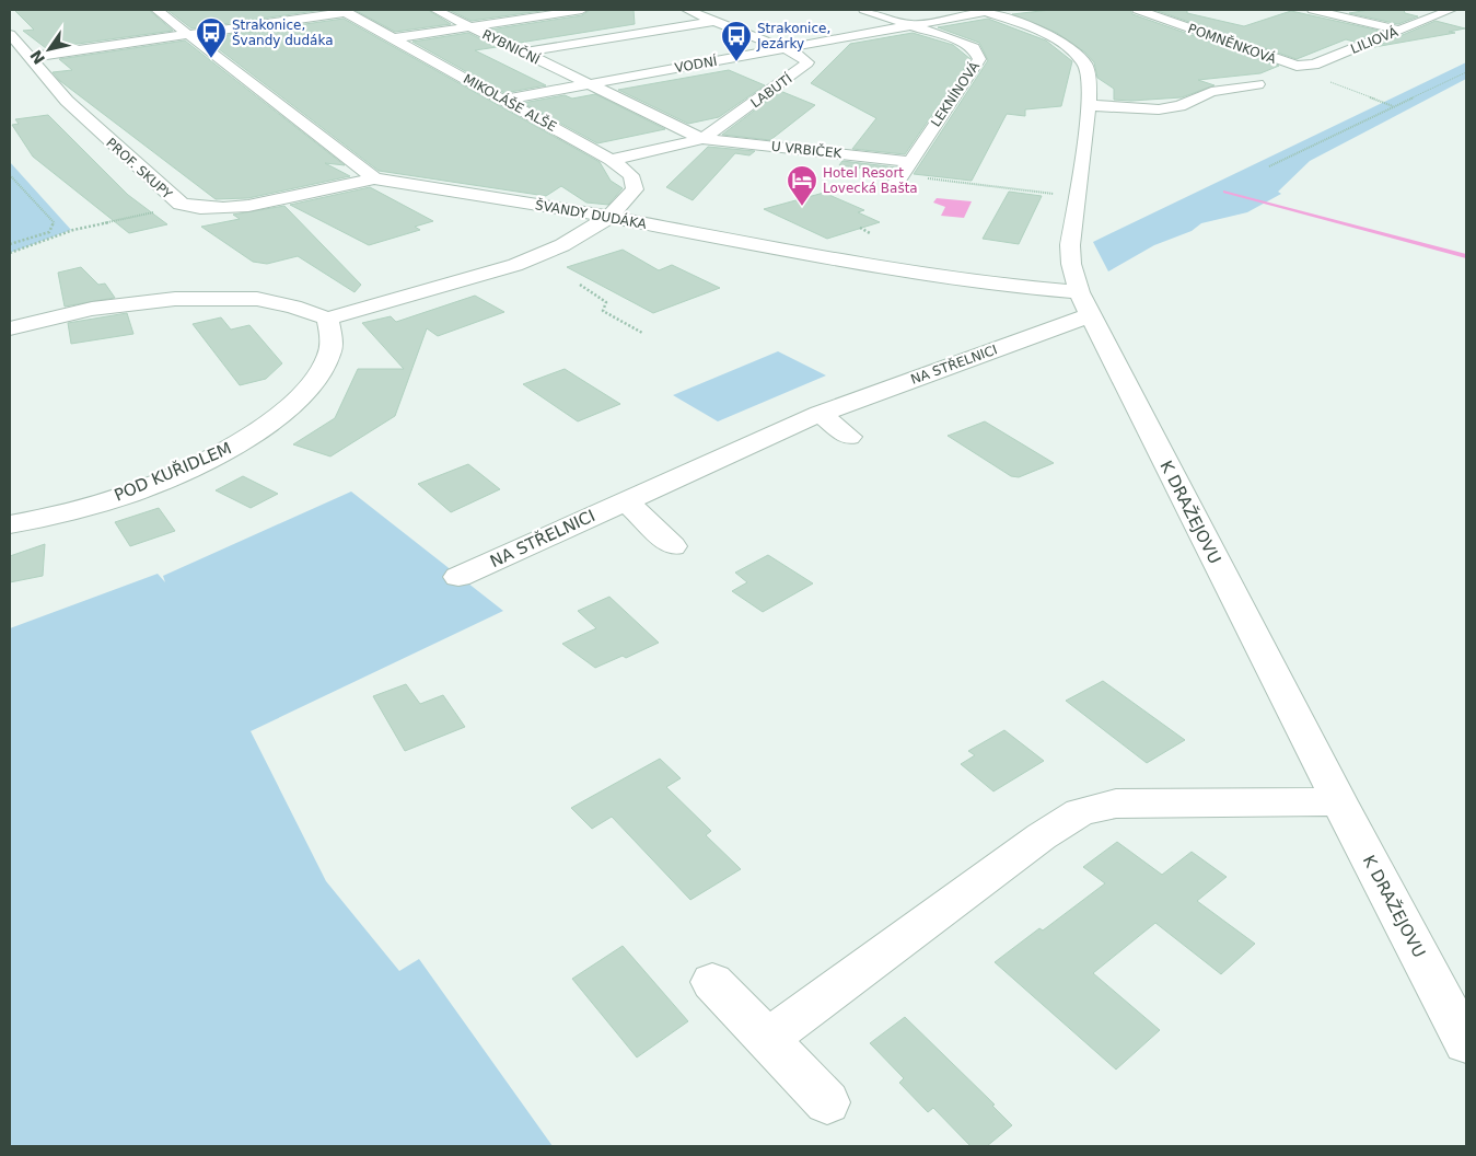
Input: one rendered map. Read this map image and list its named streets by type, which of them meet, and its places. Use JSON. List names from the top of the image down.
{
  "streets": {
    "street": [
      "LILIOVÁ",
      "POMNĚNKOVÁ",
      "RYBNIČNÍ",
      "VODNÍ",
      "LABUTÍ",
      "LEKNÍNOVÁ",
      "MIKOLÁŠE ALŠE",
      "U VRBIČEK",
      "PROF. SKUPY",
      "ŠVANDY DUDÁKA",
      "NA STŘELNICI",
      "POD KUŘIDLEM",
      "K DRAŽEJOVU"
    ]
  },
  "crossings": [
    ["LILIOVÁ", "POMNĚNKOVÁ"],
    ["RYBNIČNÍ", "VODNÍ"],
    ["RYBNIČNÍ", "LABUTÍ"],
    ["RYBNIČNÍ", "U VRBIČEK"],
    ["VODNÍ", "LABUTÍ"],
    ["VODNÍ", "LEKNÍNOVÁ"],
    ["VODNÍ", "MIKOLÁŠE ALŠE"],
    ["VODNÍ", "K DRAŽEJOVU"],
    ["LABUTÍ", "MIKOLÁŠE ALŠE"],
    ["LABUTÍ", "U VRBIČEK"],
    ["LEKNÍNOVÁ", "U VRBIČEK"],
    ["MIKOLÁŠE ALŠE", "ŠVANDY DUDÁKA"],
    ["PROF. SKUPY", "ŠVANDY DUDÁKA"],
    ["ŠVANDY DUDÁKA", "NA STŘELNICI"],
    ["ŠVANDY DUDÁKA", "K DRAŽEJOVU"],
    ["NA STŘELNICI", "K DRAŽEJOVU"]
  ],
  "places": {
    "bus stop": ["Strakonice, Švandy dudáka", "Strakonice, Jezárky"],
    "hotel": ["Hotel Resort Lovecká Bašta"]
  },
  "north": "bottom left"
}
